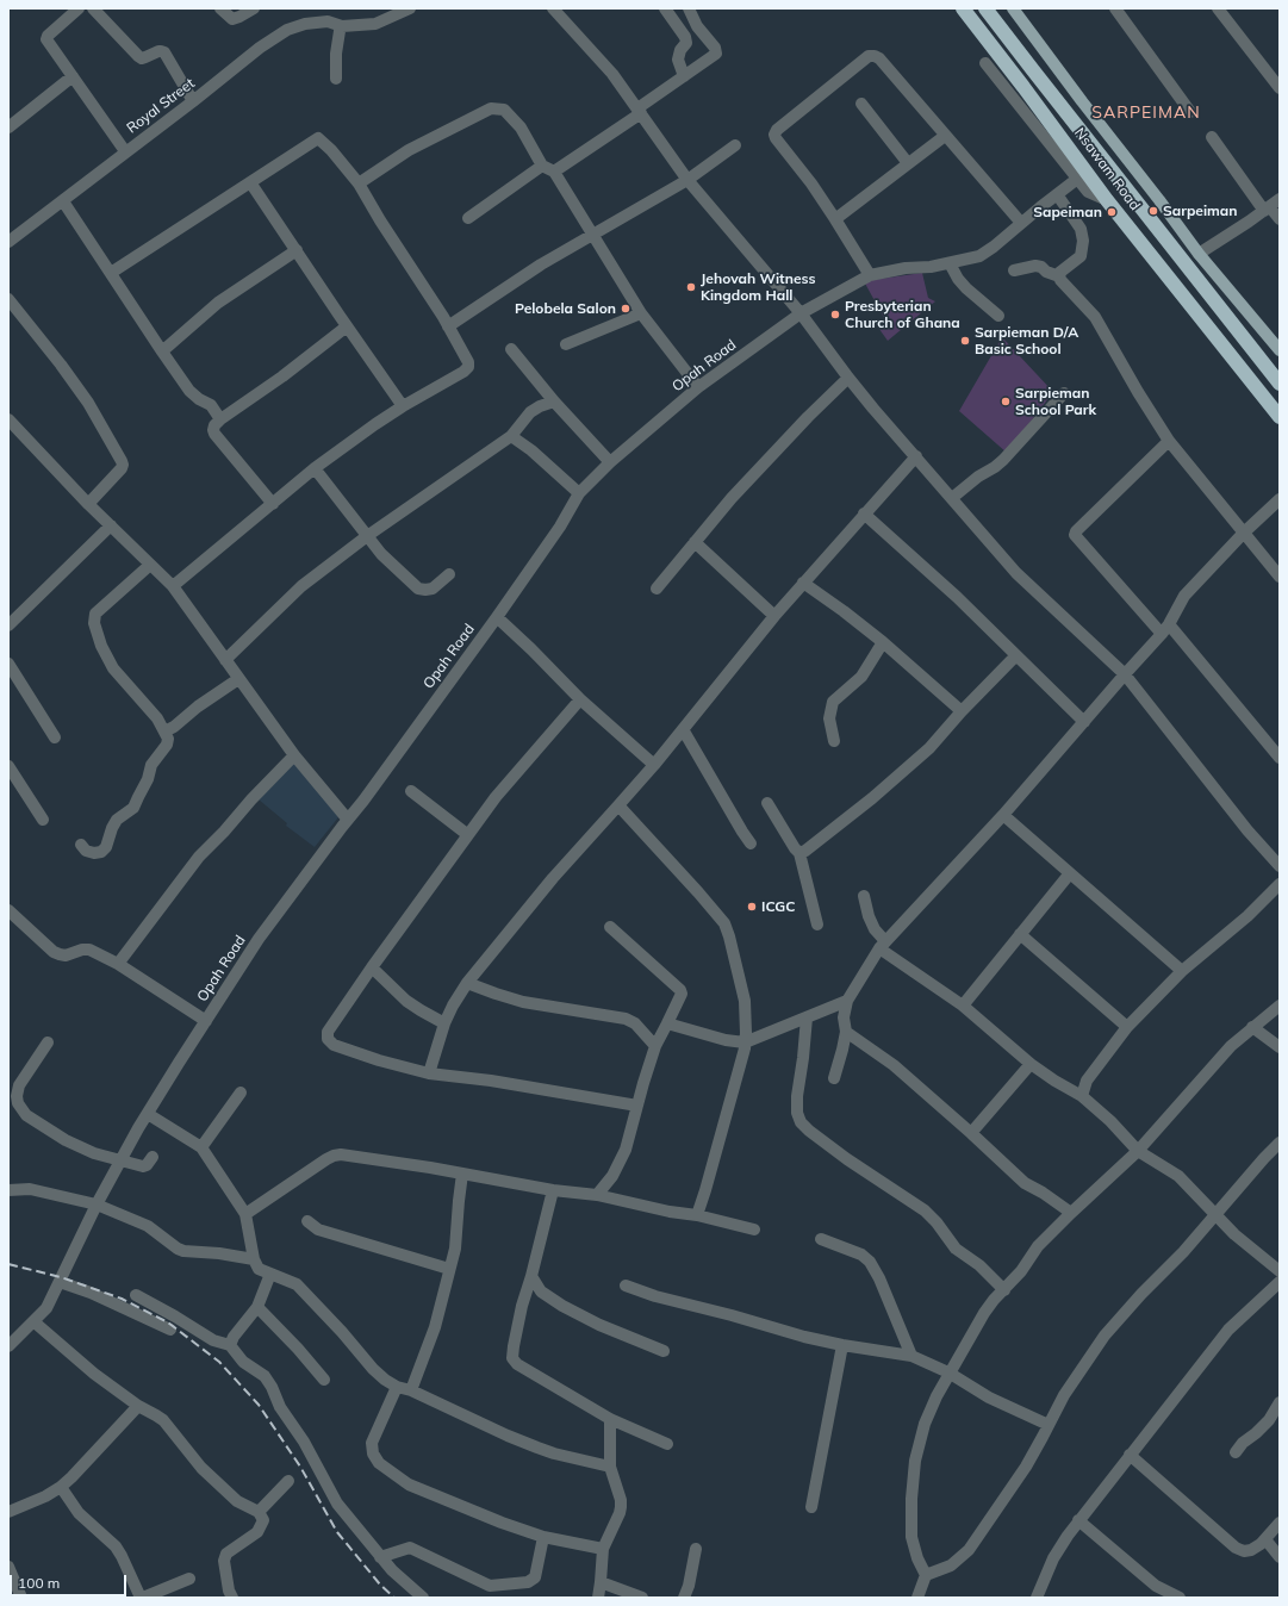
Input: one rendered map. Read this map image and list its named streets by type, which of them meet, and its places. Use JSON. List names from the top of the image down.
{
  "streets": {
    "highway": ["Nsawam Road"],
    "street": ["Royal Street", "Opah Road"]
  },
  "crossings": [
    ["Nsawam Road", "Opah Road"]
  ],
  "districts": ["SARPEIMAN"],
  "places": [
    "Sarpeiman",
    "Sapeiman",
    "Jehovah Witness Kingdom Hall",
    "Pelobela Salon",
    "Presbyterian Church of Ghana",
    "Sarpieman D/A Basic School",
    "Sarpieman School Park",
    "ICGC"
  ],
  "scale_bar": "100 m"
}
